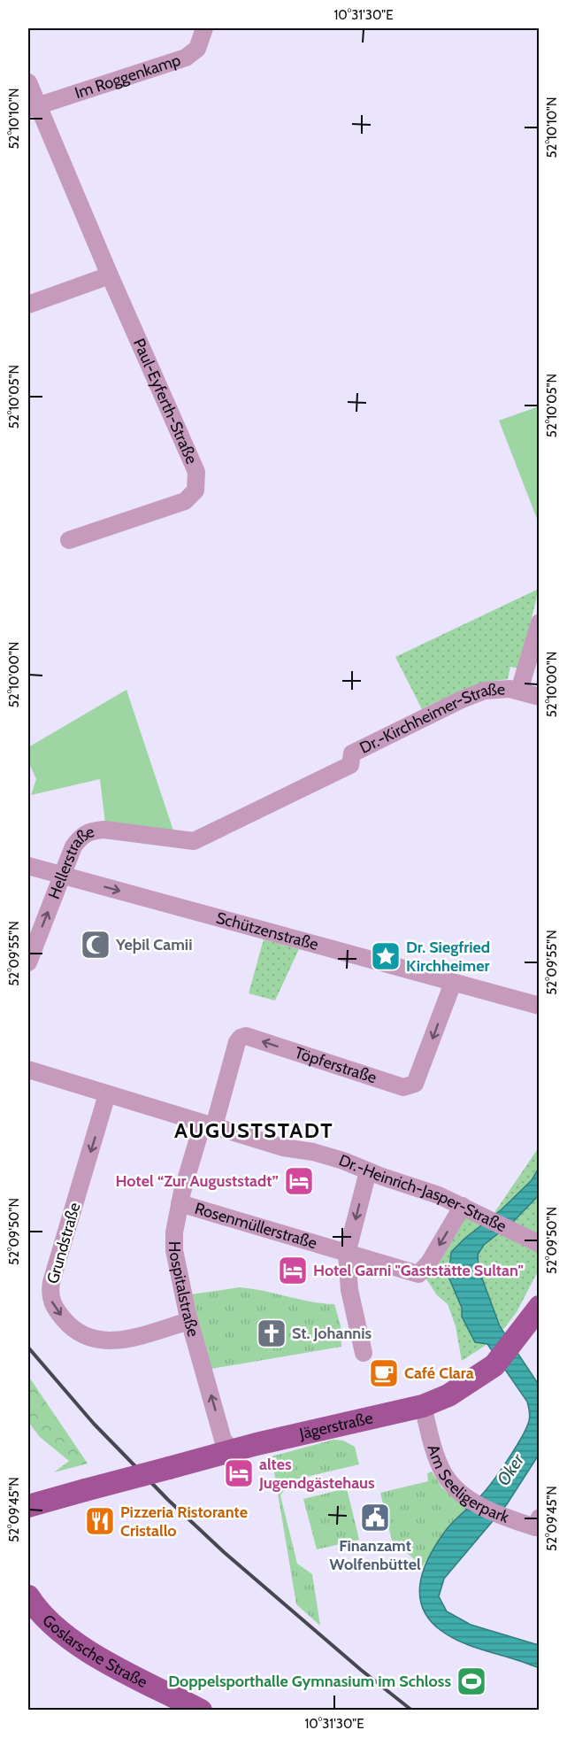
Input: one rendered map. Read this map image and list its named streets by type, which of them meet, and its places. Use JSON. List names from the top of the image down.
{
  "streets": {
    "main road": ["Jägerstraße", "Goslarsche Straße"],
    "street": [
      "Im Roggenkamp",
      "Paul-Eyferth-Straße",
      "Dr.-Kirchheimer-Straße",
      "Hellerstraße",
      "Schützenstraße",
      "Töpferstraße",
      "Dr.-Heinrich-Jasper-Straße",
      "Rosenmüllerstraße",
      "Grundstraße",
      "Hospitalstraße",
      "Am Seeligerpark"
    ]
  },
  "crossings": [
    ["Im Roggenkamp", "Paul-Eyferth-Straße"],
    ["Dr.-Kirchheimer-Straße", "Hellerstraße"],
    ["Hellerstraße", "Schützenstraße"],
    ["Schützenstraße", "Töpferstraße"],
    ["Töpferstraße", "Dr.-Heinrich-Jasper-Straße"],
    ["Töpferstraße", "Hospitalstraße"],
    ["Dr.-Heinrich-Jasper-Straße", "Rosenmüllerstraße"],
    ["Dr.-Heinrich-Jasper-Straße", "Grundstraße"],
    ["Dr.-Heinrich-Jasper-Straße", "Hospitalstraße"],
    ["Rosenmüllerstraße", "Hospitalstraße"],
    ["Grundstraße", "Hospitalstraße"],
    ["Hospitalstraße", "Jägerstraße"],
    ["Jägerstraße", "Am Seeligerpark"]
  ],
  "one_way": [
    "Hellerstraße",
    "Schützenstraße",
    "Rosenmüllerstraße",
    "Hospitalstraße"
  ],
  "districts": ["AUGUSTSTADT"],
  "water": ["Oker"],
  "places": {
    "mosque": ["Yeþil Camii"],
    "place": ["Dr. Siegfried Kirchheimer"],
    "hotel": ["Hotel “Zur Auguststadt”", "Hotel Garni \"Gaststätte Sultan\"", "altes Jugendgästehaus"],
    "church": ["St. Johannis"],
    "cafe": ["Café Clara"],
    "public building": ["Finanzamt Wolfenbüttel"],
    "restaurant": ["Pizzeria Ristorante Cristallo"],
    "sports": ["Doppelsporthalle Gymnasium im Schloss"]
  },
  "coordinates": [
    "10°31'30\"E",
    "52°10'10\"N",
    "52°10'05\"N",
    "52°10'00\"N",
    "52°09'55\"N",
    "52°09'50\"N",
    "52°09'45\"N"
  ]
}
